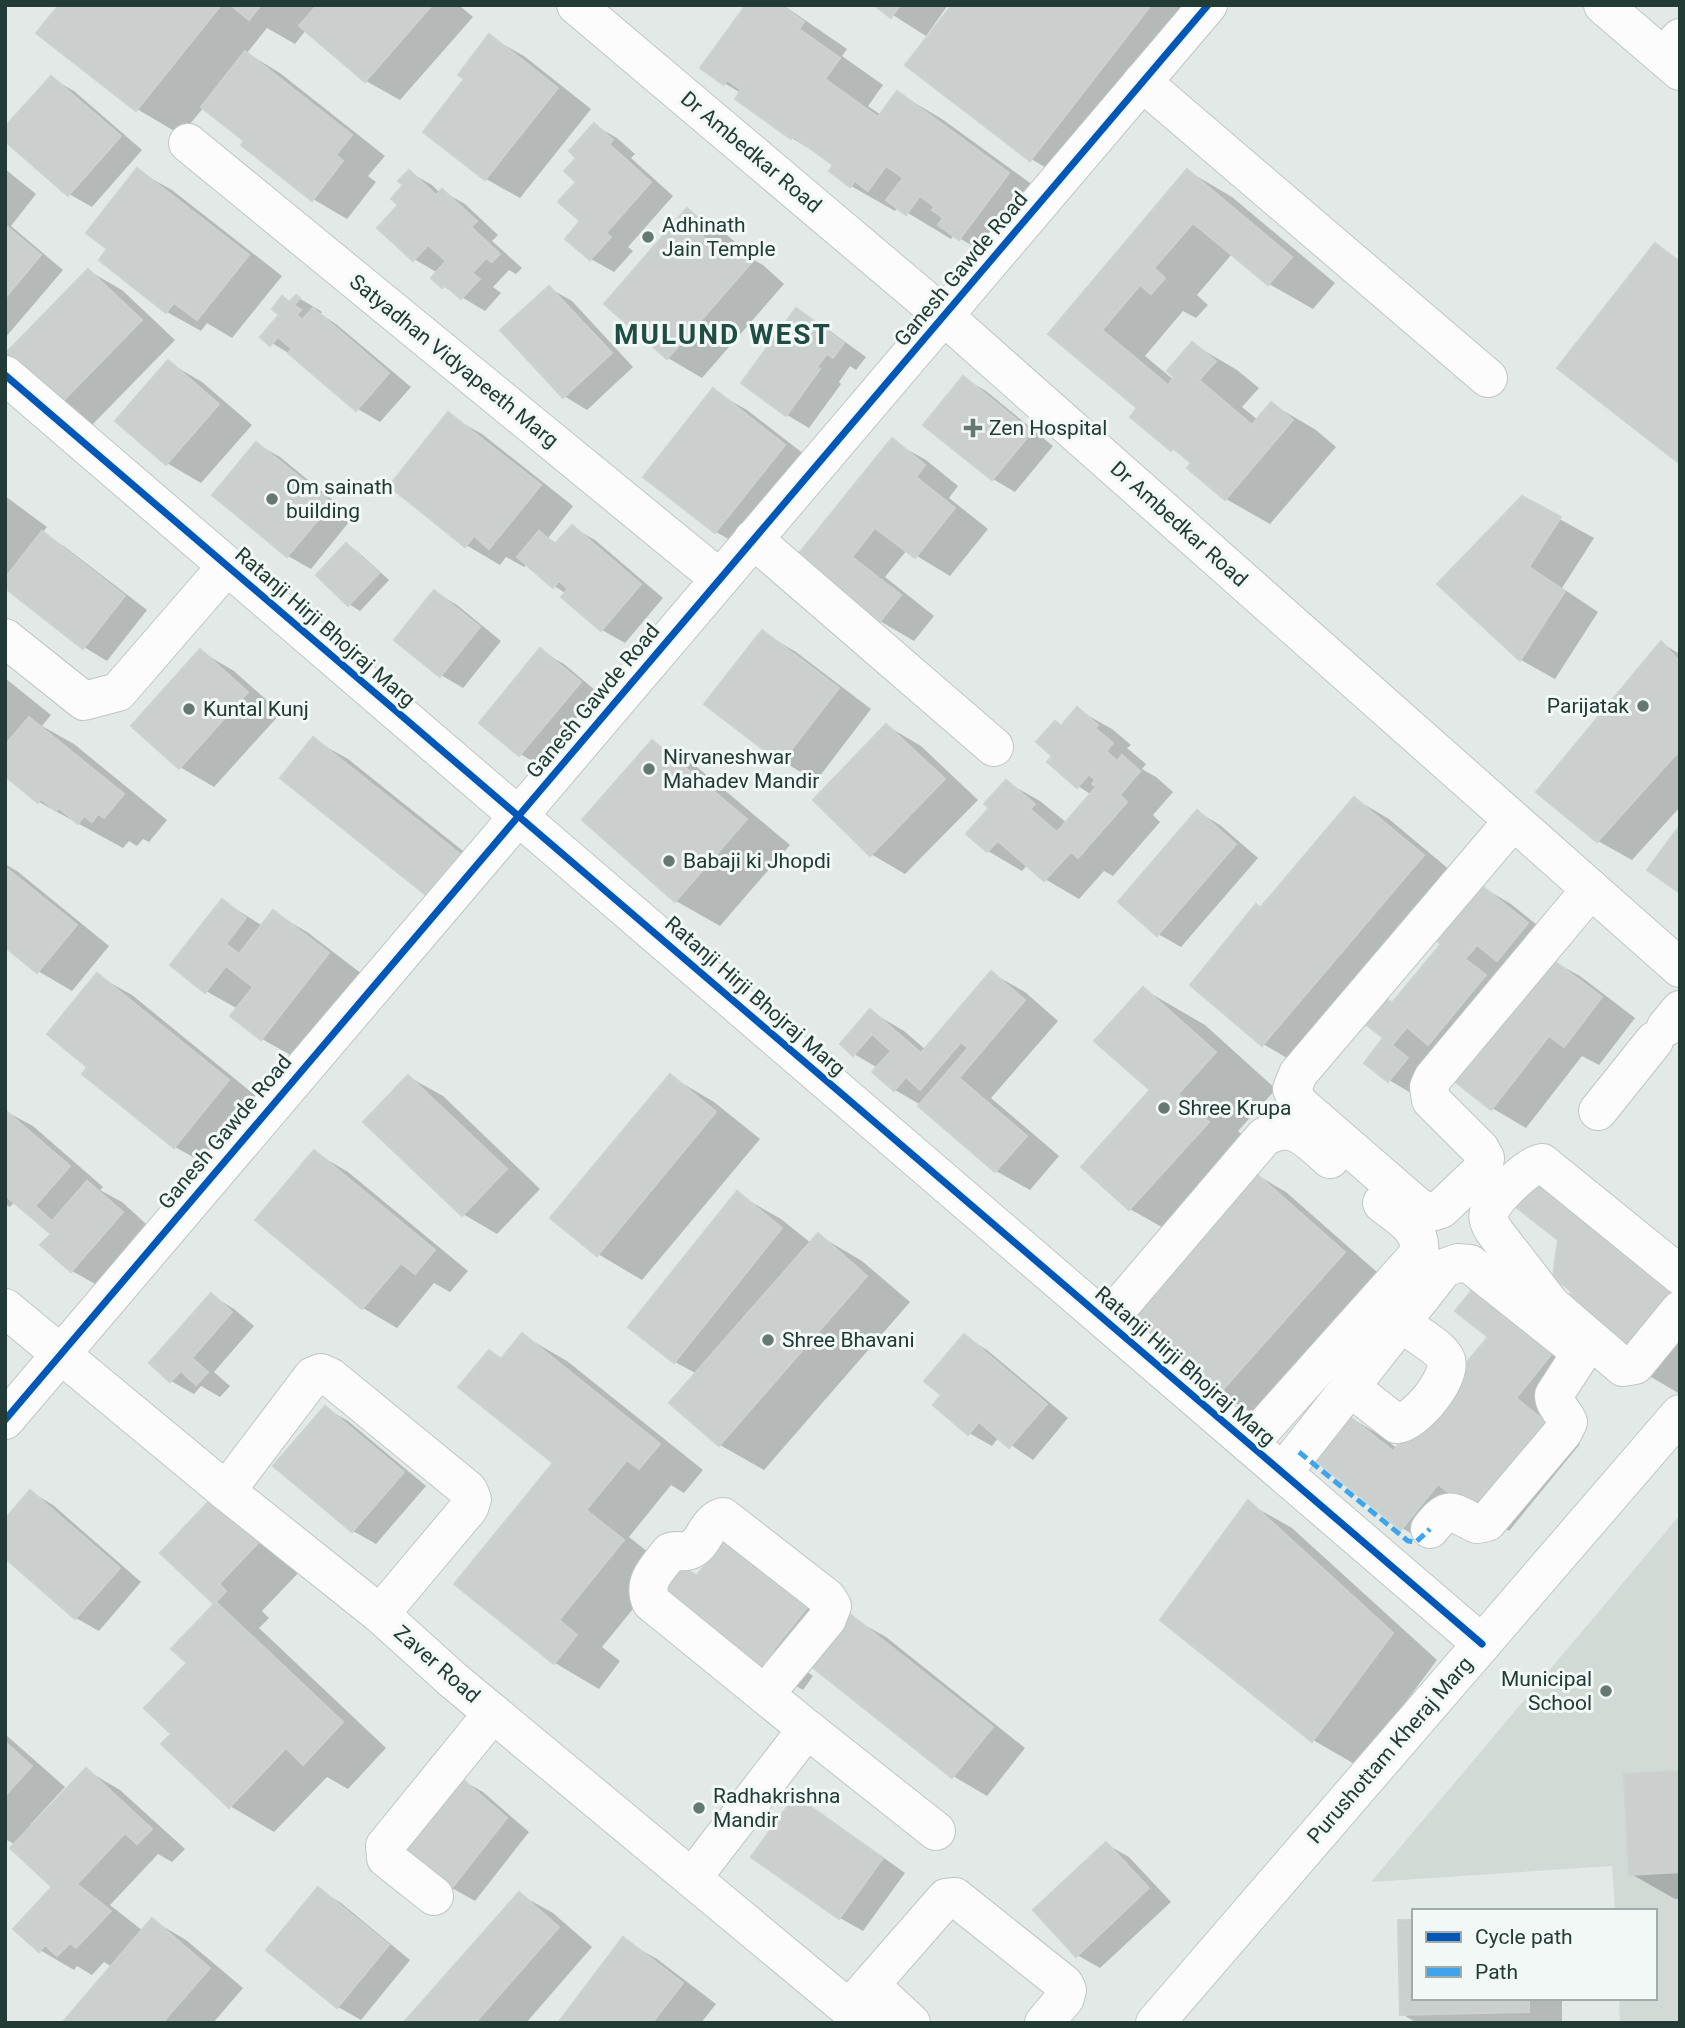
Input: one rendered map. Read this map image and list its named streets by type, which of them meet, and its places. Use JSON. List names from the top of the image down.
{
  "streets": {
    "street": [
      "Dr Ambedkar Road",
      "Ganesh Gawde Road",
      "Satyadhan Vidyapeeth Marg",
      "Ratanji Hirji Bhojraj Marg",
      "Zaver Road",
      "Purushottam Kheraj Marg"
    ]
  },
  "crossings": [
    ["Dr Ambedkar Road", "Ganesh Gawde Road"],
    ["Ganesh Gawde Road", "Satyadhan Vidyapeeth Marg"],
    ["Ganesh Gawde Road", "Ratanji Hirji Bhojraj Marg"],
    ["Ganesh Gawde Road", "Zaver Road"],
    ["Ratanji Hirji Bhojraj Marg", "Purushottam Kheraj Marg"]
  ],
  "districts": ["MULUND WEST"],
  "places": {
    "other": [
      "Adhinath Jain Temple",
      "Om sainath building",
      "Parijatak",
      "Kuntal Kunj",
      "Nirvaneshwar Mahadev Mandir",
      "Babaji ki Jhopdi",
      "Shree Krupa",
      "Shree Bhavani",
      "Municipal School",
      "Radhakrishna Mandir"
    ],
    "health": ["Zen Hospital"]
  },
  "legend": ["Cycle path", "Path"]
}
